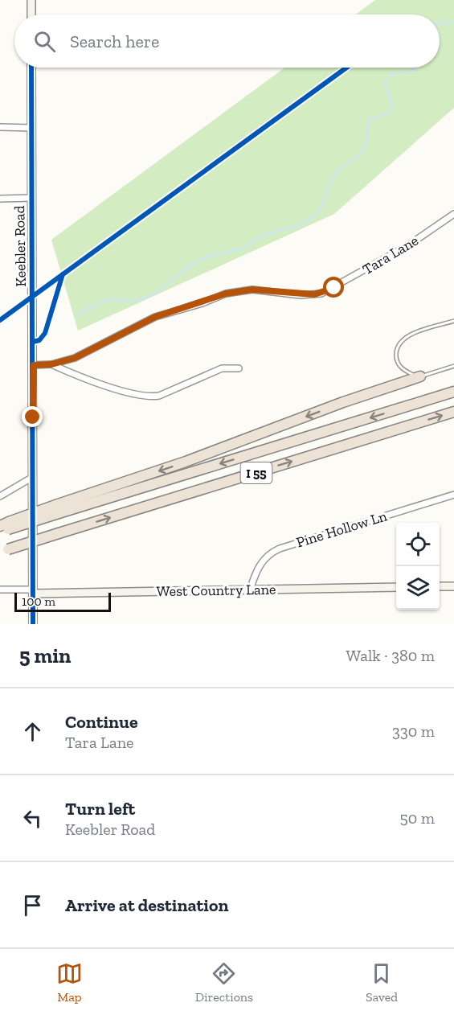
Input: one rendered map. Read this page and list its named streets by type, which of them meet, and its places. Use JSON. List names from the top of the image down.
{
  "streets": {
    "highway": ["I 55"],
    "street": [
      "Keebler Road",
      "Tara Lane",
      "Pine Hollow Ln",
      "West Country Lane"
    ]
  },
  "crossings": [
    ["Keebler Road", "Tara Lane"],
    ["Keebler Road", "West Country Lane"],
    ["Pine Hollow Ln", "West Country Lane"]
  ],
  "scale_bar": "100 m",
  "page": {
    "search": "Search here",
    "scale": "100 m",
    "heading": ["5 min", "Walk · 380 m"],
    "list": [
      ["Continue", "Tara Lane", "330 m"],
      ["Turn left", "Keebler Road", "50 m"],
      "Arrive at destination"
    ],
    "nav": ["Map", "Directions", "Saved"]
  }
}
